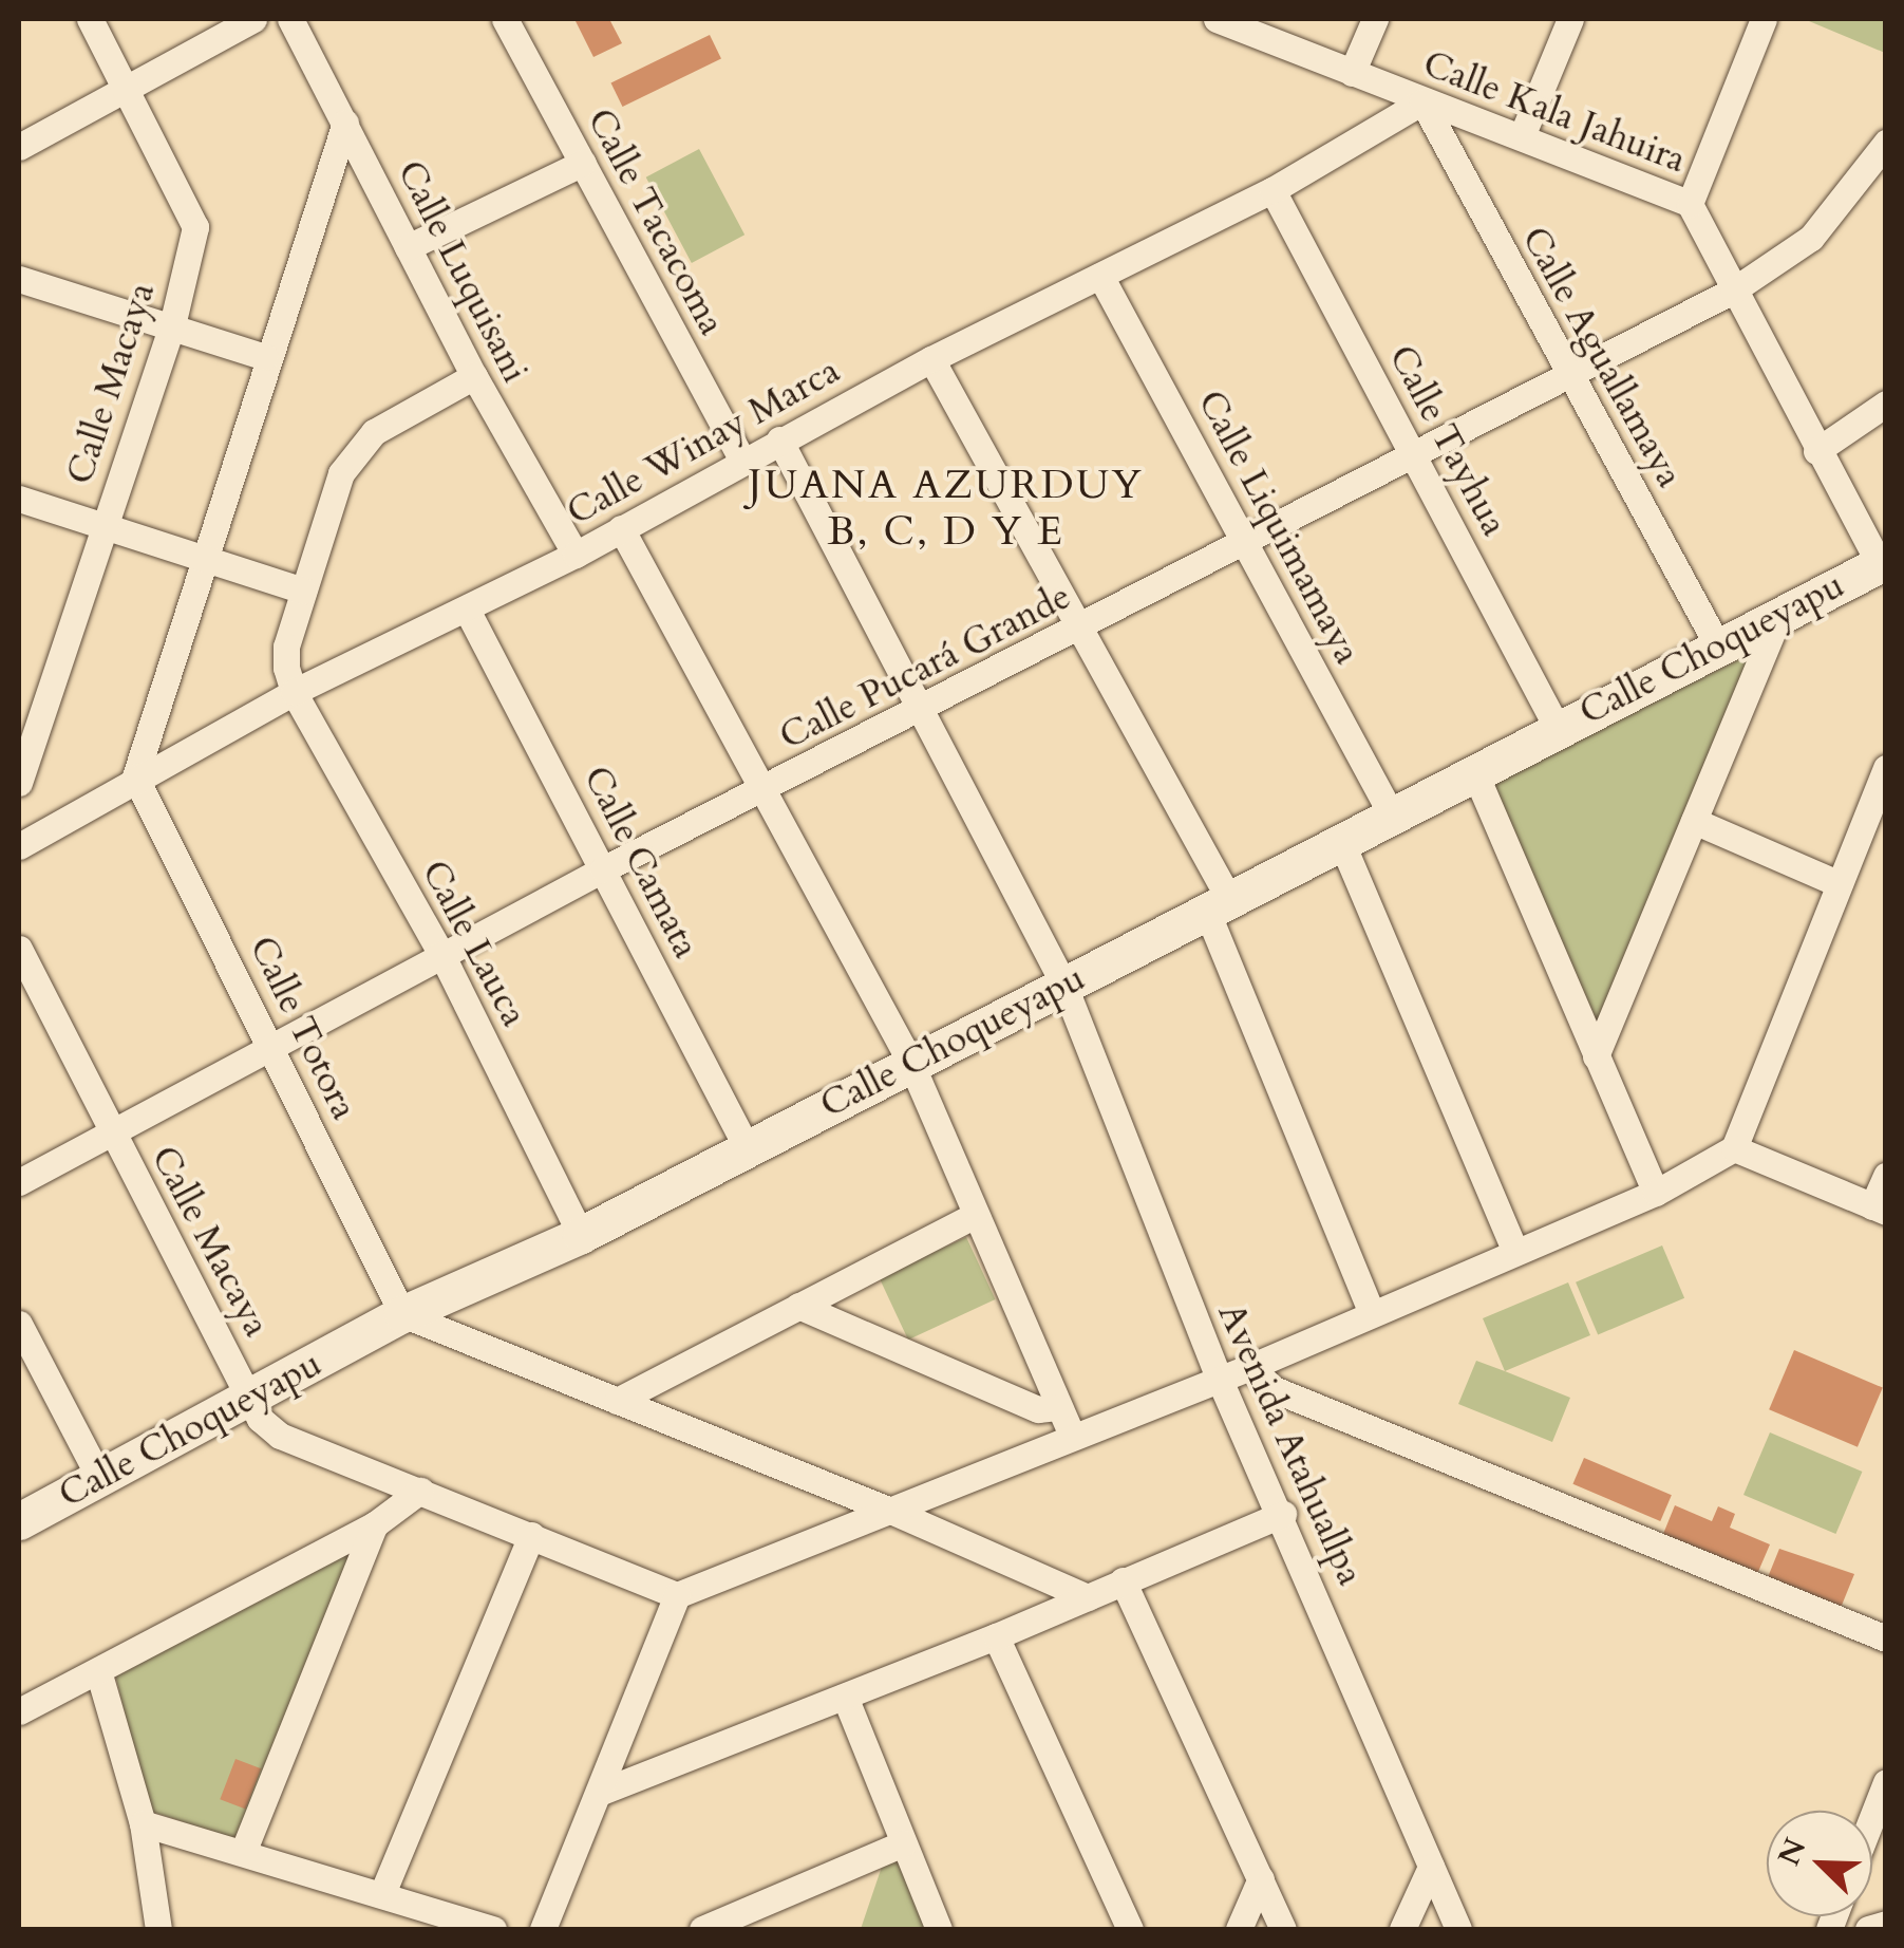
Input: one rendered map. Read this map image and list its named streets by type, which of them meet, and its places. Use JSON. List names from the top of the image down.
{
  "streets": {
    "street": [
      "Calle Kala Jahuira",
      "Calle Tacacoma",
      "Calle Luquisani",
      "Calle Aguallamaya",
      "Calle Macaya",
      "Calle Tayhua",
      "Calle Winay Marca",
      "Calle Liquimamaya",
      "Calle Choqueyapu",
      "Calle Pucará Grande",
      "Calle Camata",
      "Calle Lauca",
      "Calle Totora",
      "Avenida Atahuallpa"
    ]
  },
  "crossings": [
    ["Calle Kala Jahuira", "Calle Aguallamaya"],
    ["Calle Kala Jahuira", "Calle Winay Marca"],
    ["Calle Tacacoma", "Calle Winay Marca"],
    ["Calle Luquisani", "Calle Winay Marca"],
    ["Calle Aguallamaya", "Calle Winay Marca"],
    ["Calle Aguallamaya", "Calle Choqueyapu"],
    ["Calle Aguallamaya", "Calle Pucará Grande"],
    ["Calle Macaya", "Calle Choqueyapu"],
    ["Calle Macaya", "Calle Pucará Grande"],
    ["Calle Tayhua", "Calle Winay Marca"],
    ["Calle Tayhua", "Calle Choqueyapu"],
    ["Calle Tayhua", "Calle Pucará Grande"],
    ["Calle Winay Marca", "Calle Liquimamaya"],
    ["Calle Winay Marca", "Calle Camata"],
    ["Calle Winay Marca", "Calle Lauca"],
    ["Calle Winay Marca", "Calle Totora"],
    ["Calle Liquimamaya", "Calle Choqueyapu"],
    ["Calle Liquimamaya", "Calle Pucará Grande"],
    ["Calle Choqueyapu", "Calle Camata"],
    ["Calle Choqueyapu", "Calle Lauca"],
    ["Calle Choqueyapu", "Calle Totora"],
    ["Calle Choqueyapu", "Avenida Atahuallpa"],
    ["Calle Pucará Grande", "Calle Camata"],
    ["Calle Pucará Grande", "Calle Lauca"],
    ["Calle Pucará Grande", "Calle Totora"]
  ],
  "districts": ["JUANA AZURDUY B, C, D Y E"],
  "north": "top left"
}
